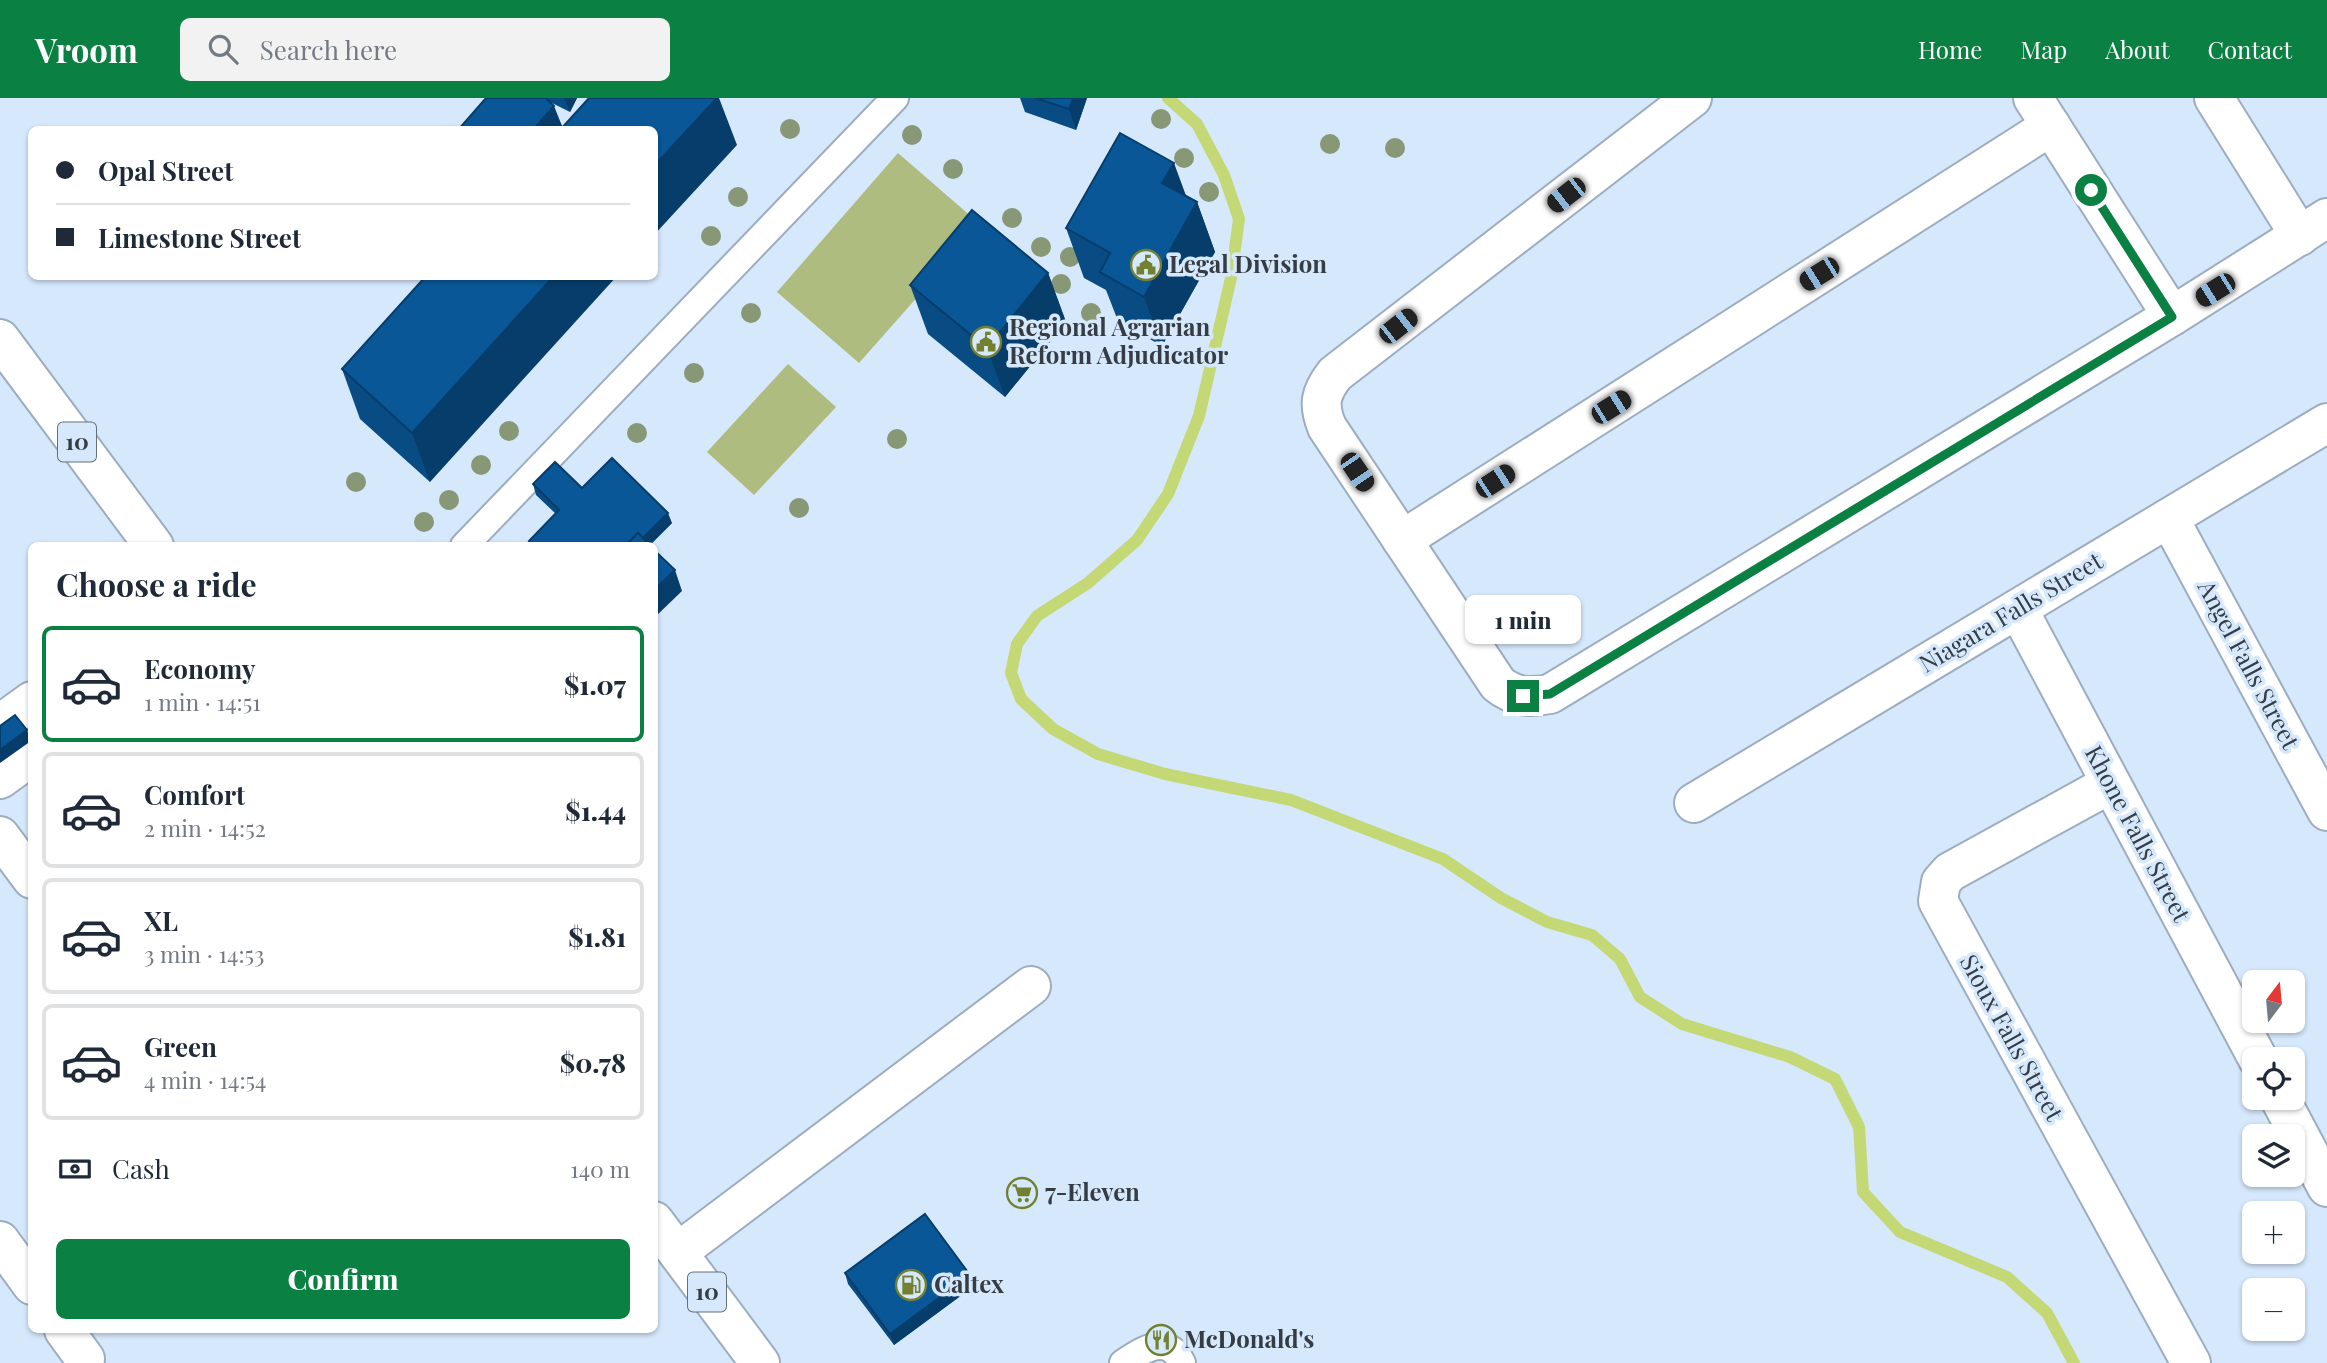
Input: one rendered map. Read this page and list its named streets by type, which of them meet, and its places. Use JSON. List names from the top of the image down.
{
  "streets": {
    "main road": [
      "10",
      "Niagara Falls Street",
      "Angel Falls Street",
      "Khone Falls Street",
      "Sioux Falls Street"
    ]
  },
  "crossings": [
    ["Niagara Falls Street", "Angel Falls Street"],
    ["Niagara Falls Street", "Khone Falls Street"],
    ["Khone Falls Street", "Sioux Falls Street"]
  ],
  "places": {
    "public building": ["Legal Division", "Regional Agrarian Reform Adjudicator"],
    "supermarket": ["7-Eleven"],
    "fuel station": ["Caltex"],
    "restaurant": ["McDonald's"]
  },
  "north": "top",
  "page": {
    "header": "Vroom",
    "search": "Search here",
    "nav": [
      "Home",
      "Map",
      "About",
      "Contact"
    ],
    "banner": ["Opal Street", "Limestone Street"],
    "heading": "Choose a ride",
    "bubble": "1 min",
    "list": [
      {
        "name": "Economy",
        "note": "1 min · 14:51",
        "value": "$1.07"
      },
      {
        "name": "Comfort",
        "note": "2 min · 14:52",
        "value": "$1.44"
      },
      {
        "name": "XL",
        "note": "3 min · 14:53",
        "value": "$1.81"
      },
      {
        "name": "Green",
        "note": "4 min · 14:54",
        "value": "$0.78"
      }
    ],
    "map_buttons": ["+", "−"],
    "pay": ["Cash", "140 m"],
    "buttons": "Confirm"
  }
}
